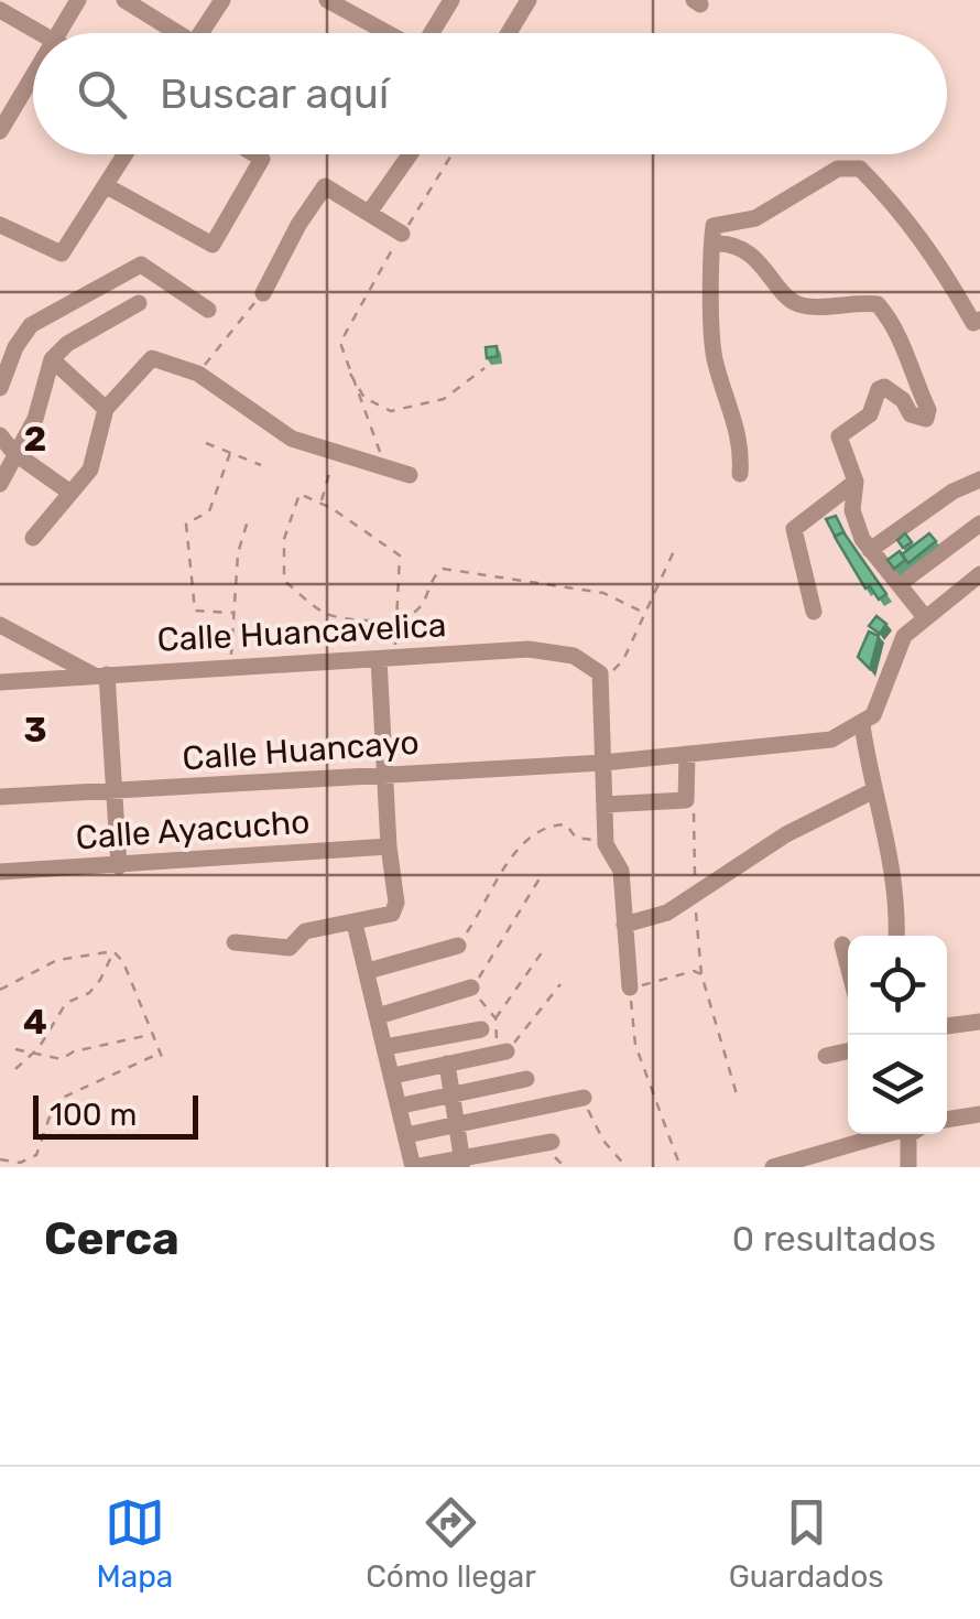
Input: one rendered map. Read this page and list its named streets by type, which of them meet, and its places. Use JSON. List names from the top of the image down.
{
  "streets": {
    "street": ["Calle Huancavelica", "Calle Huancayo", "Calle Ayacucho"]
  },
  "scale_bar": "100 m",
  "page": {
    "search": "Buscar aquí",
    "scale": "100 m",
    "heading": ["Cerca", "0 resultados"],
    "nav": ["Mapa", "Cómo llegar", "Guardados"]
  },
  "grid": {
    "rows": ["2", "3", "4"]
  }
}
